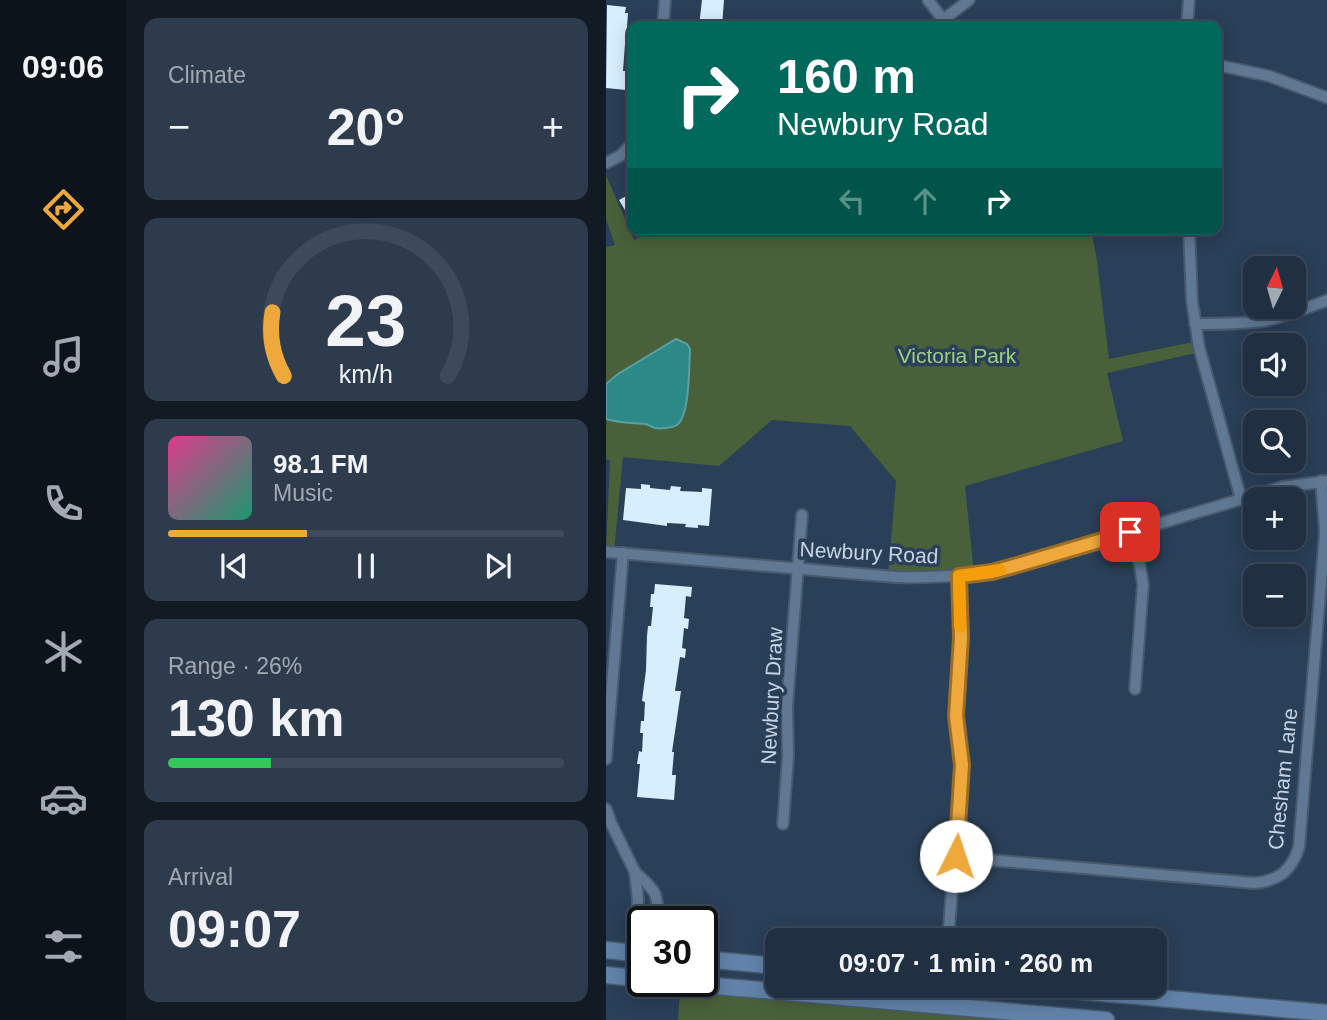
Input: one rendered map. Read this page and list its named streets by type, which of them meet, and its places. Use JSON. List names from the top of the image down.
{
  "streets": {
    "street": ["Newbury Road", "Newbury Draw", "Chesham Lane"]
  },
  "crossings": [
    ["Newbury Road", "Newbury Draw"],
    ["Newbury Road", "Chesham Lane"]
  ],
  "parks": ["Victoria Park"],
  "north": "top",
  "page": {
    "tabs": "09:06",
    "tile": [
      "Climate",
      ["Range · 26%", "130 km"],
      ["Arrival", "09:07"]
    ],
    "turn": ["160 m", "Newbury Road"],
    "heat": ["−", "20°", "+"],
    "map_buttons": ["+", "−"],
    "song": ["98.1 FM", "Music"],
    "limit": "30",
    "trip": "09:07 · 1 min · 260 m",
    "gauge": ["23", "km/h"]
  }
}
